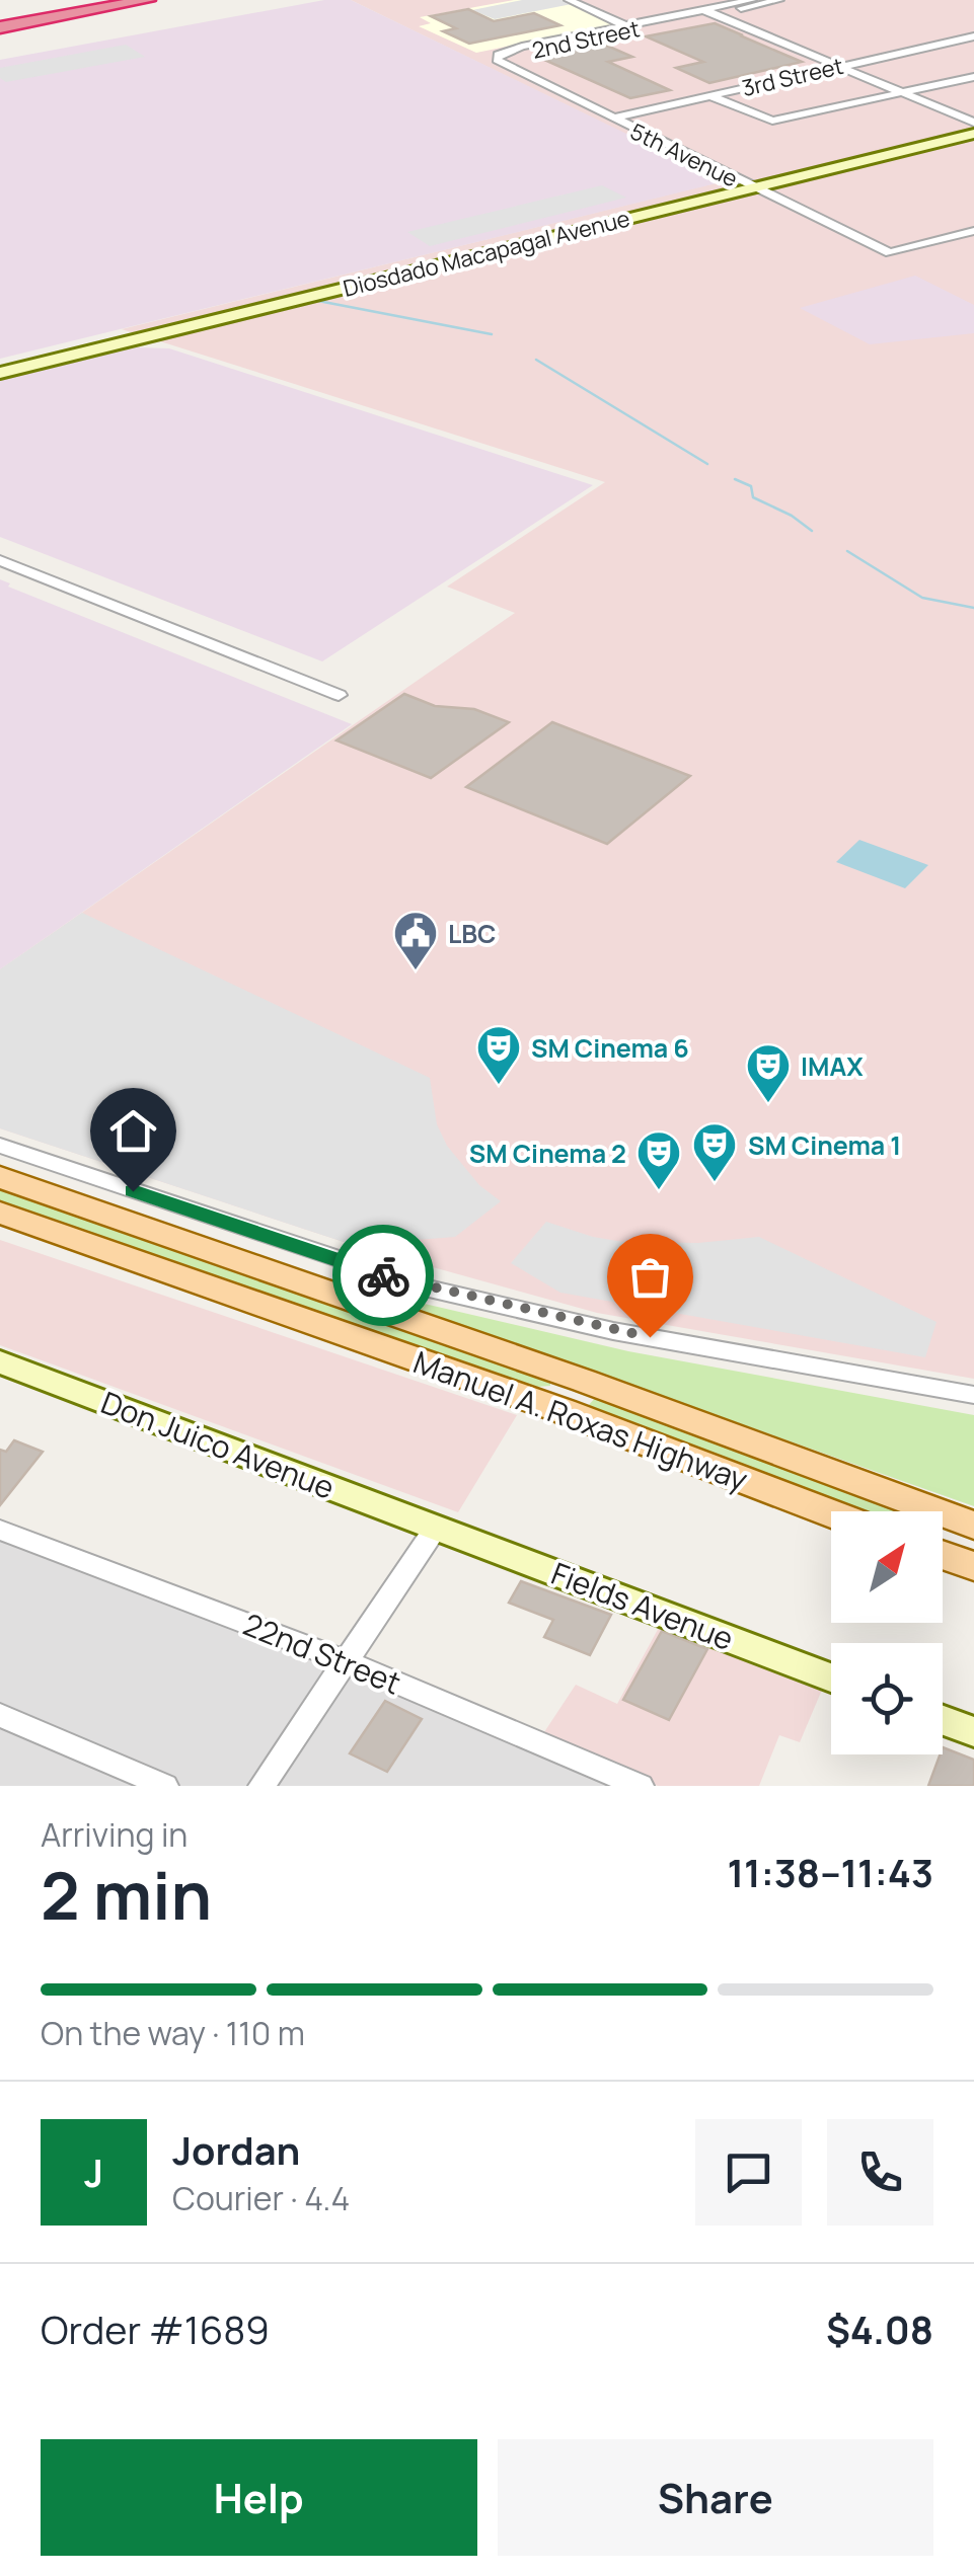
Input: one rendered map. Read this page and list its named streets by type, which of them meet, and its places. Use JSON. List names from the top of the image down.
{
  "streets": {
    "main road": [
      "Diosdado Macapagal Avenue",
      "Manuel A. Roxas Highway",
      "Don Juico Avenue",
      "Fields Avenue"
    ],
    "street": [
      "2nd Street",
      "3rd Street",
      "5th Avenue",
      "22nd Street"
    ]
  },
  "crossings": [
    ["2nd Street", "5th Avenue"],
    ["3rd Street", "5th Avenue"],
    ["5th Avenue", "Diosdado Macapagal Avenue"],
    ["Don Juico Avenue", "Fields Avenue"]
  ],
  "places": {
    "public building": ["LBC"],
    "theatre": [
      "SM Cinema 6",
      "IMAX",
      "SM Cinema 1",
      "SM Cinema 2"
    ]
  },
  "north": "top right",
  "page": {
    "heading": ["2 min", "Arriving in", "11:38–11:43"],
    "panel": [
      "Jordan",
      "Courier · 4.4",
      "Order #1689",
      "$4.08"
    ],
    "bar": "On the way · 110 m",
    "round": "J",
    "buttons": ["Help", "Share"]
  }
}
